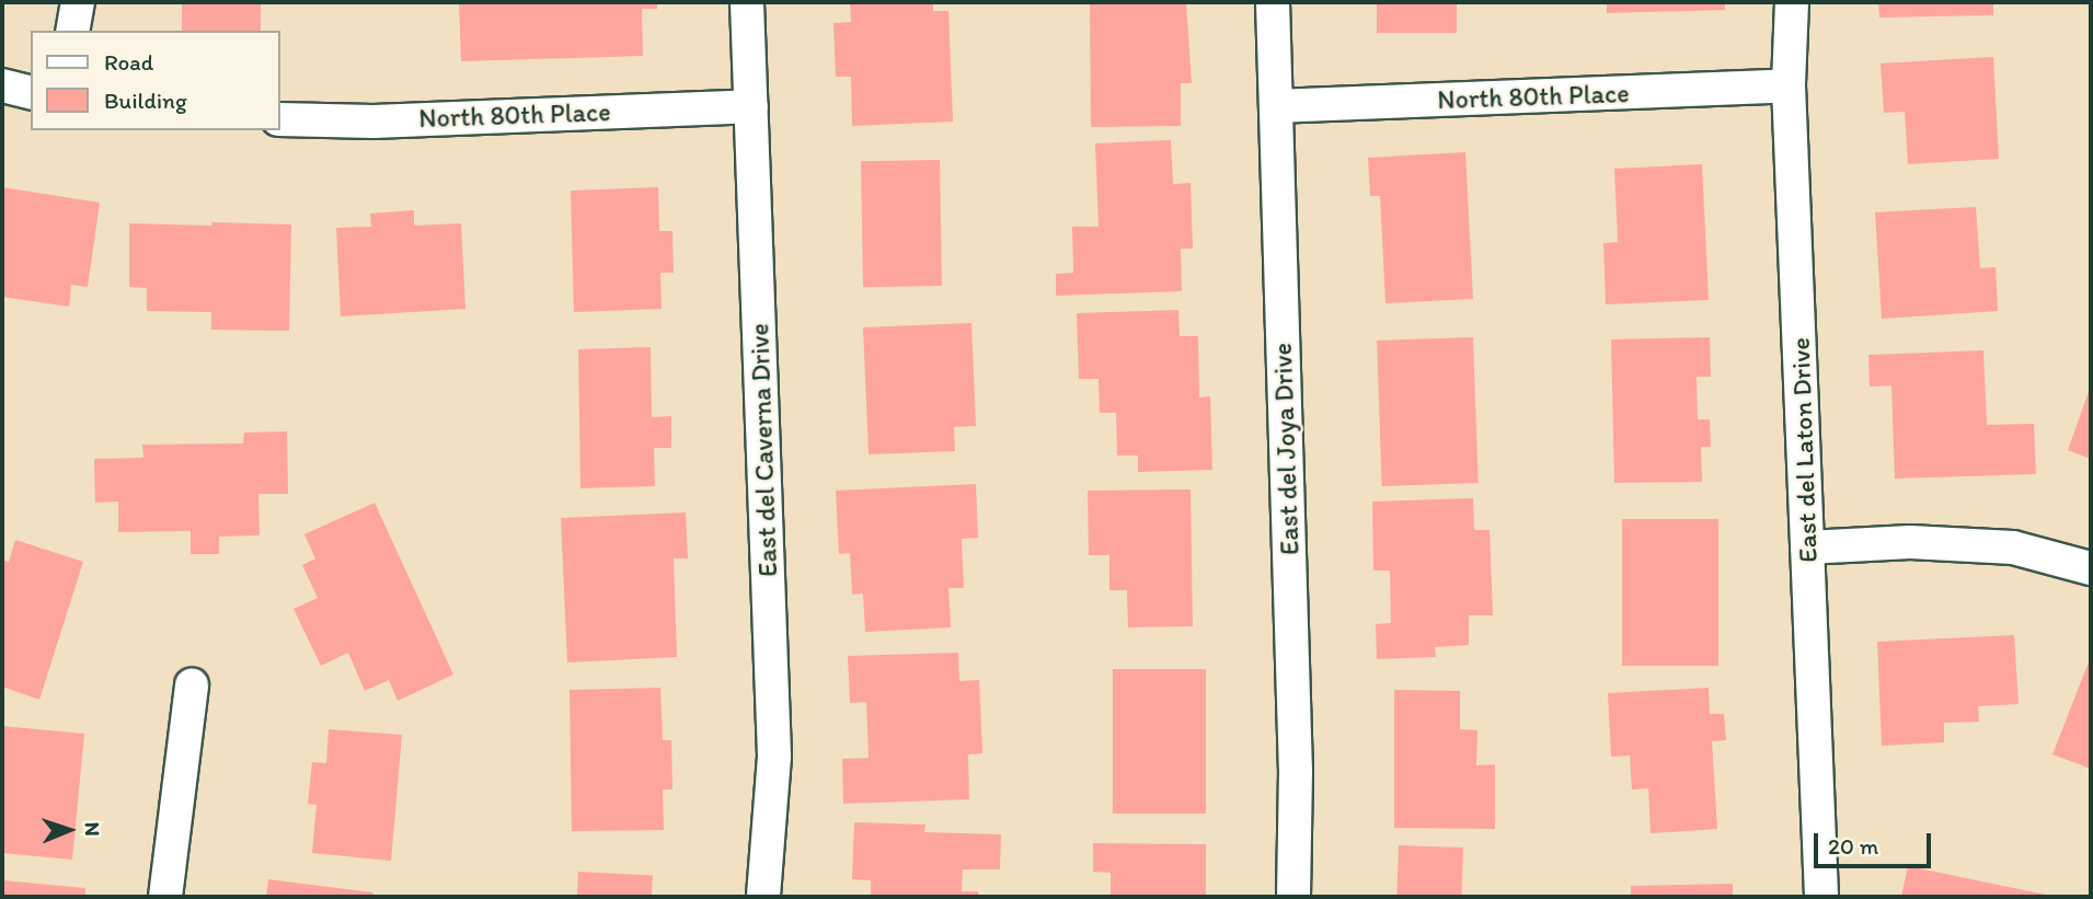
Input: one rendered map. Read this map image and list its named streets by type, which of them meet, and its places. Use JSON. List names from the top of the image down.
{
  "streets": {
    "street": [
      "North 80th Place",
      "East del Joya Drive",
      "East del Caverna Drive",
      "East del Laton Drive"
    ]
  },
  "crossings": [
    ["North 80th Place", "East del Joya Drive"],
    ["North 80th Place", "East del Caverna Drive"],
    ["North 80th Place", "East del Laton Drive"]
  ],
  "legend": ["Road", "Building"],
  "scale_bar": "20 m",
  "north": "right"
}
